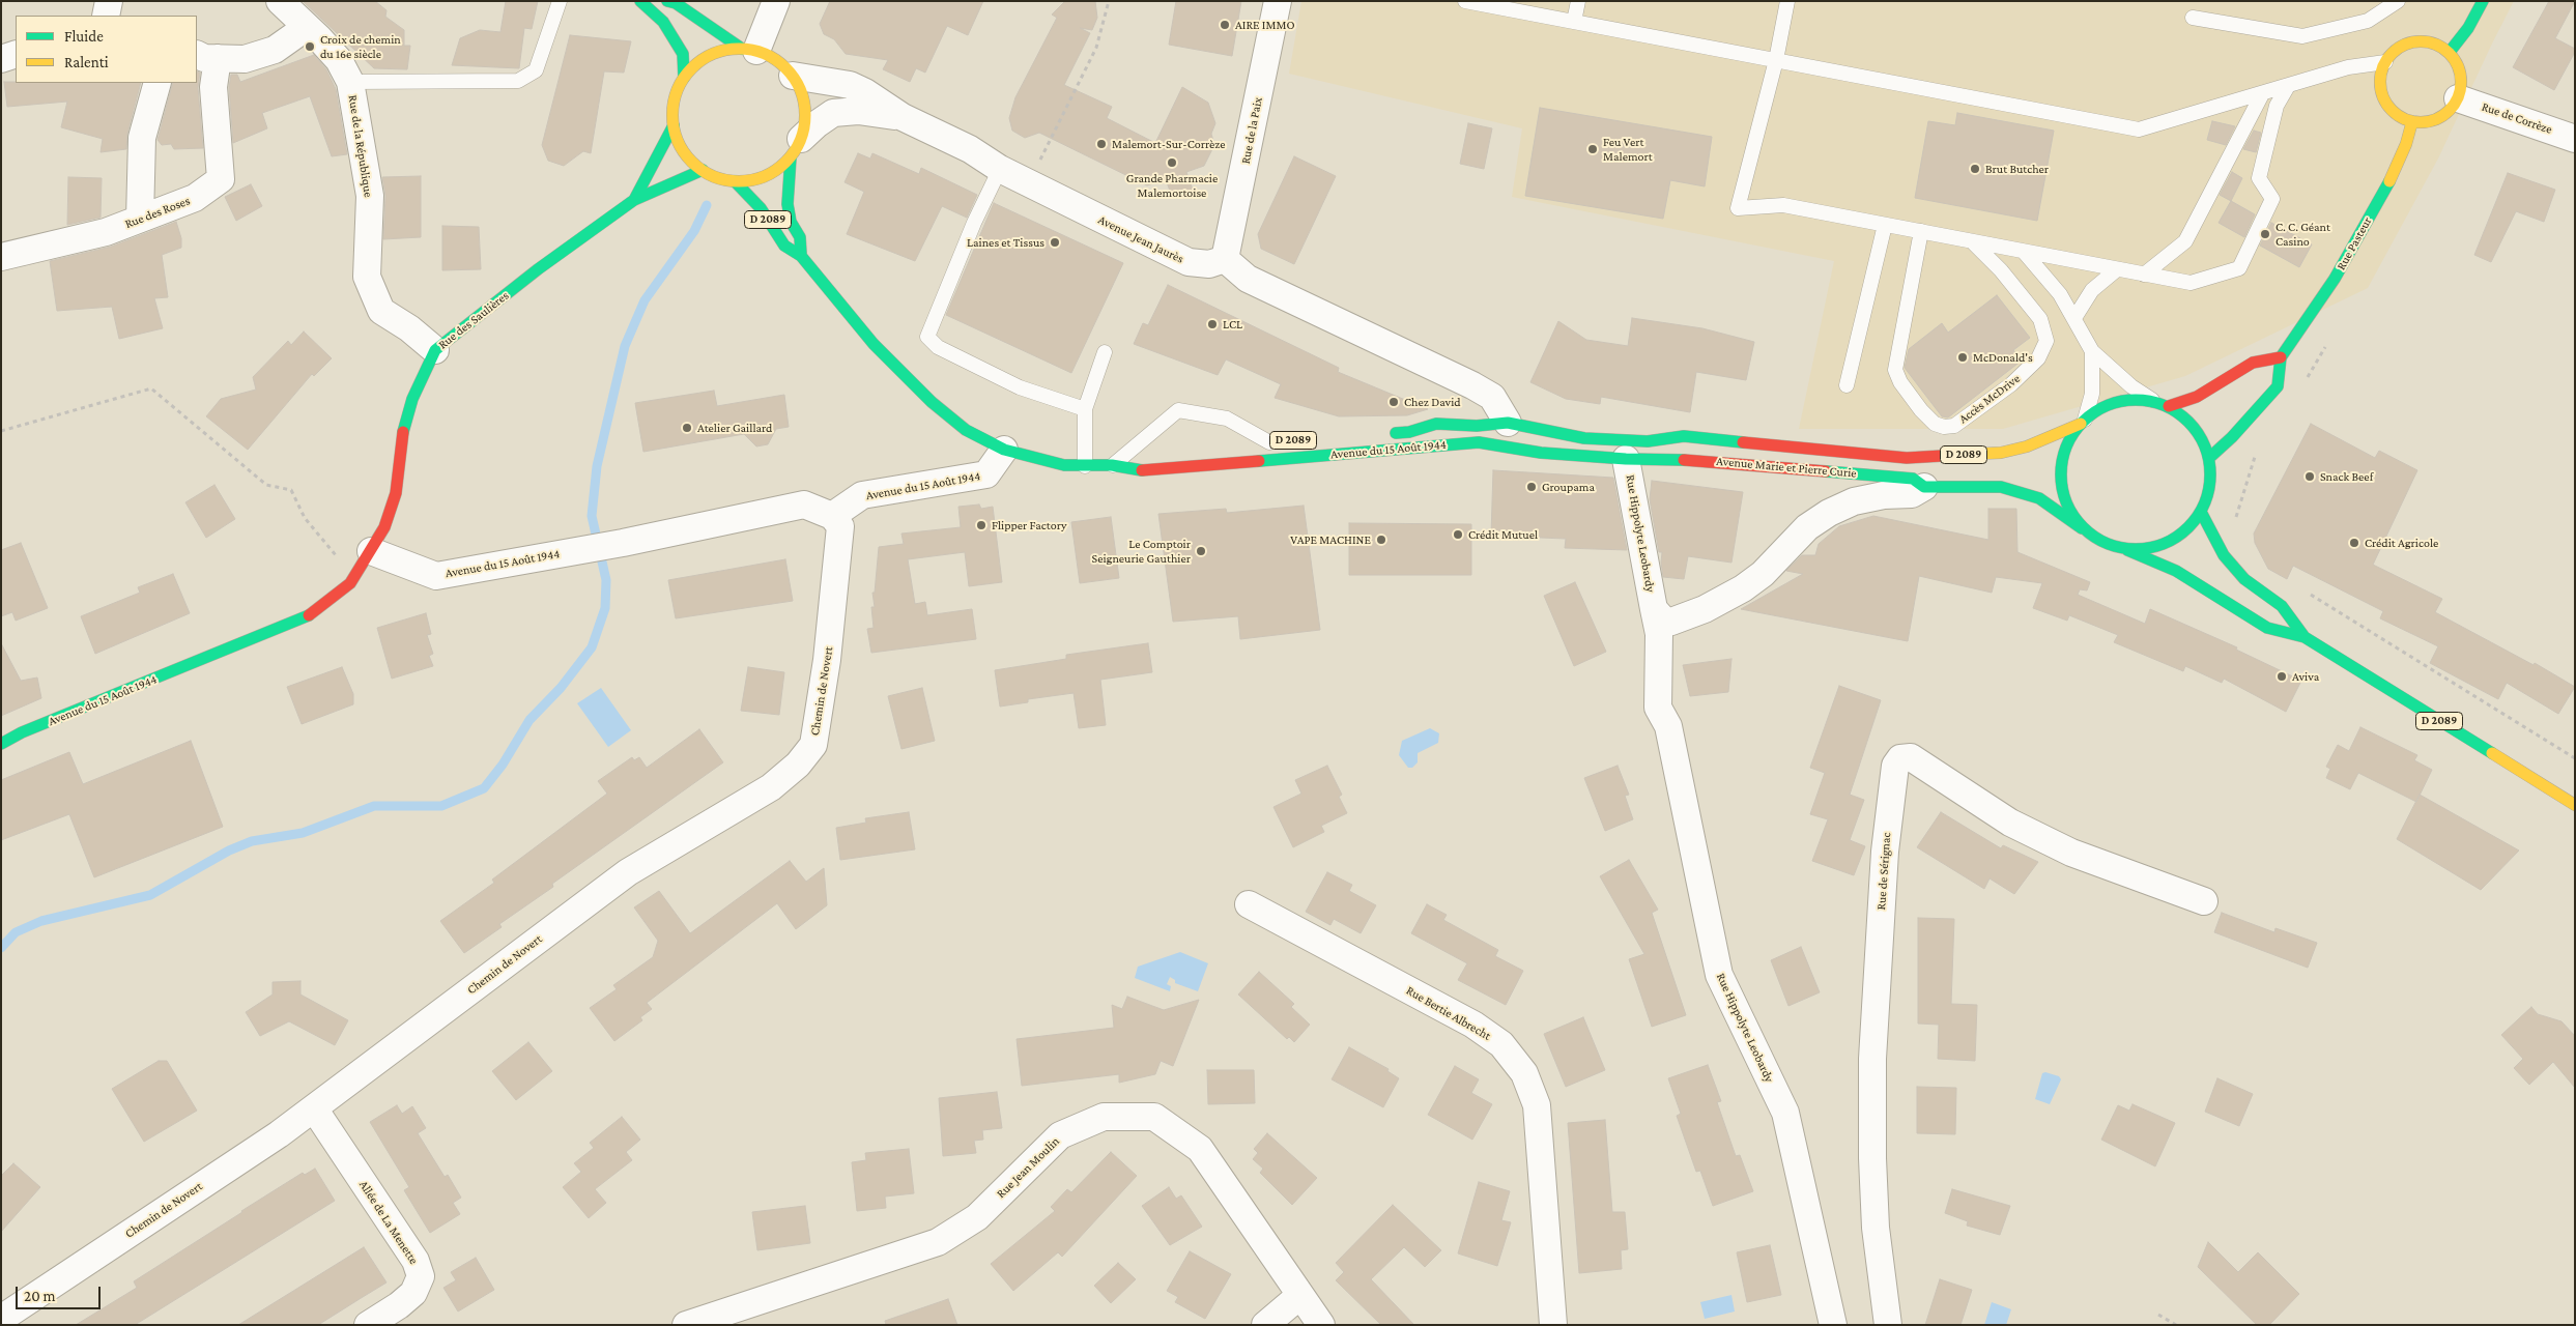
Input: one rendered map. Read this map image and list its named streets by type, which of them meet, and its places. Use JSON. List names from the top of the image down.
{
  "streets": {
    "main road": [
      "D 2089",
      "Rue Pasteur",
      "Rue des Saulières",
      "Avenue du 15 Août 1944",
      "Avenue Marie et Pierre Curie"
    ],
    "street": [
      "Rue de Corrèze",
      "Rue de la Paix",
      "Rue de la République",
      "Rue des Roses",
      "Avenue Jean Jaurès",
      "Rue Hippolyte Leobardy",
      "Chemin de Novert",
      "Rue de Sérignac",
      "Rue Bertie Albrecht",
      "Rue Jean Moulin",
      "Allée de La Menette"
    ],
    "lane": ["Accès McDrive"]
  },
  "crossings": [
    ["Rue de Corrèze", "Rue Pasteur"],
    ["Rue de la Paix", "Avenue Jean Jaurès"],
    ["Rue de la République", "Rue des Saulières"],
    ["D 2089", "Rue Pasteur"],
    ["D 2089", "Avenue Marie et Pierre Curie"],
    ["Avenue Jean Jaurès", "Rue des Saulières"],
    ["Avenue Jean Jaurès", "Avenue du 15 Août 1944"],
    ["Rue Pasteur", "Avenue Marie et Pierre Curie"],
    ["Rue des Saulières", "Avenue du 15 Août 1944"],
    ["Avenue du 15 Août 1944", "Avenue Marie et Pierre Curie"],
    ["Avenue du 15 Août 1944", "Chemin de Novert"],
    ["Avenue Marie et Pierre Curie", "Rue Hippolyte Leobardy"],
    ["Chemin de Novert", "Allée de La Menette"]
  ],
  "places": [
    "AIRE IMMO",
    "Croix de chemin du 16e siècle",
    "Malemort-Sur-Corrèze",
    "Feu Vert Malemort",
    "Grande Pharmacie Malemortoise",
    "Brut Butcher",
    "C. C. Géant Casino",
    "Laines et Tissus",
    "LCL",
    "McDonald's",
    "Chez David",
    "Atelier Gaillard",
    "Snack Beef",
    "Groupama",
    "Flipper Factory",
    "Crédit Mutuel",
    "VAPE MACHINE",
    "Crédit Agricole",
    "Le Comptoir Seigneurie Gauthier",
    "Aviva"
  ],
  "legend": ["Fluide", "Ralenti"],
  "scale_bar": "20 m"
}
